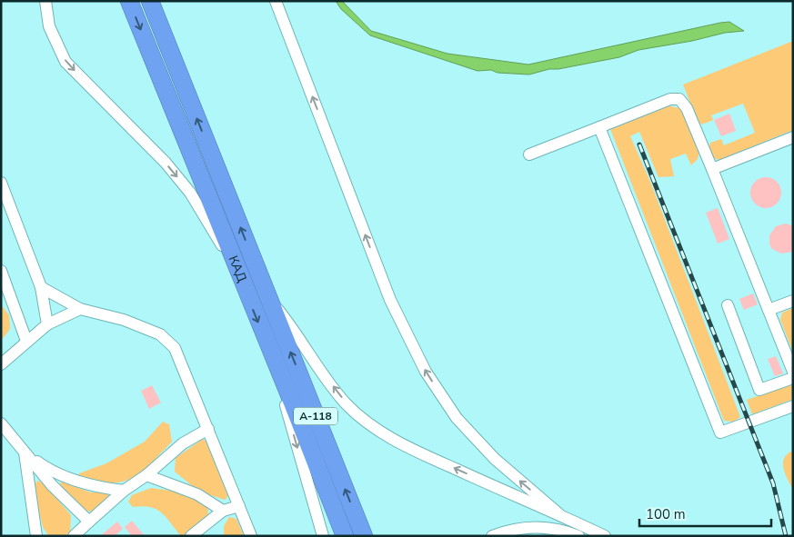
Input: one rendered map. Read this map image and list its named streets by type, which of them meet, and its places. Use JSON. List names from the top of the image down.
{
  "streets": {
    "highway": ["КАД", "А-118"]
  },
  "scale_bar": "100 m"
}
